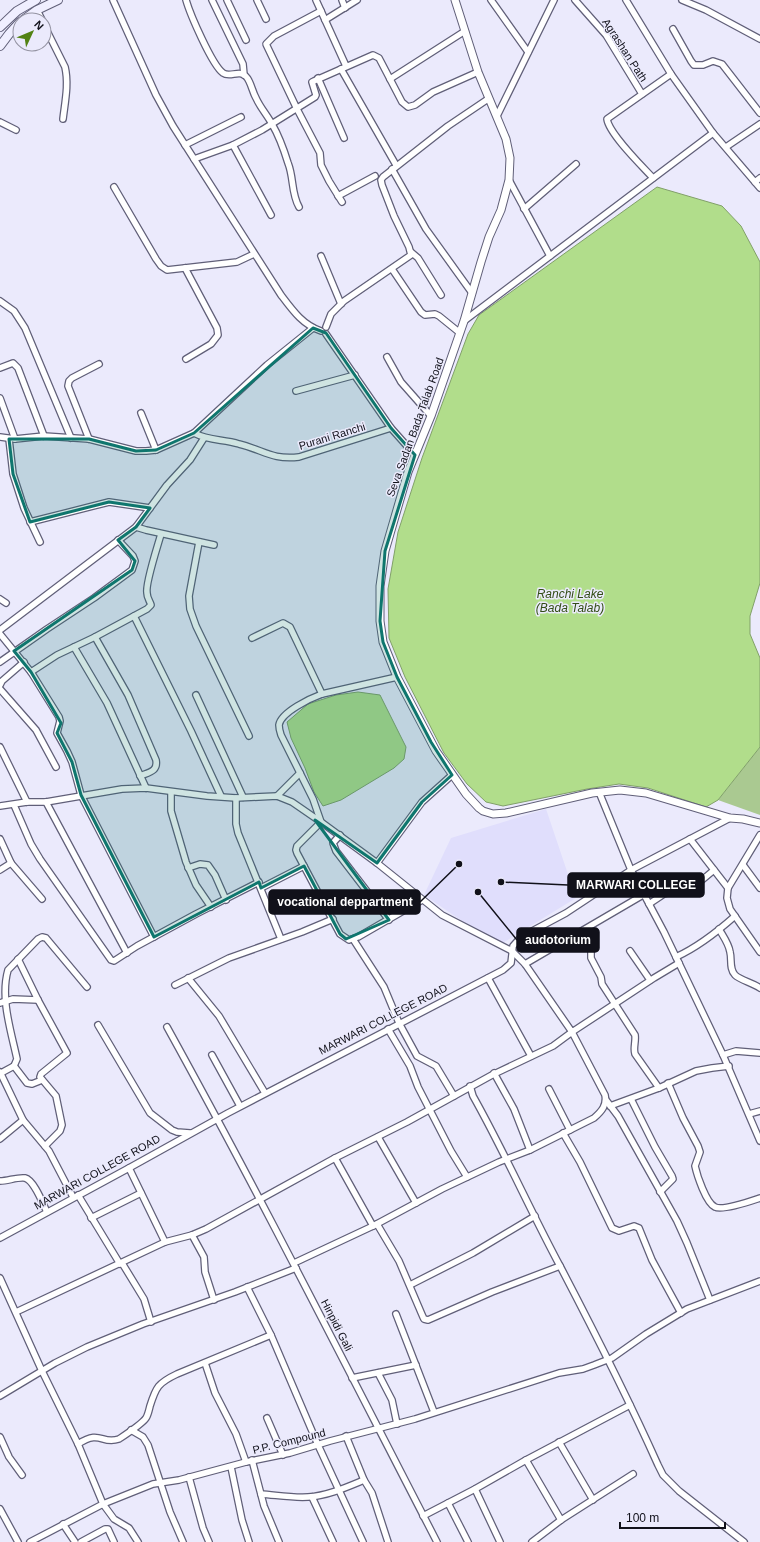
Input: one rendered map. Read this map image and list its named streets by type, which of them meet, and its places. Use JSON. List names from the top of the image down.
{
  "streets": {
    "street": [
      "Agrashan Path",
      "Seva Sadan Bada Talab Road",
      "Purani Ranchi",
      "MARWARI COLLEGE ROAD",
      "Hinpidi Gali",
      "P.P. Compound"
    ]
  },
  "crossings": [
    ["Seva Sadan Bada Talab Road", "MARWARI COLLEGE ROAD"],
    ["MARWARI COLLEGE ROAD", "Hinpidi Gali"],
    ["Hinpidi Gali", "P.P. Compound"]
  ],
  "water": ["Ranchi Lake (Bada Talab)"],
  "places": ["vocational deppartment", "MARWARI COLLEGE", "audotorium"],
  "scale_bar": "100 m",
  "north": "top right"
}
